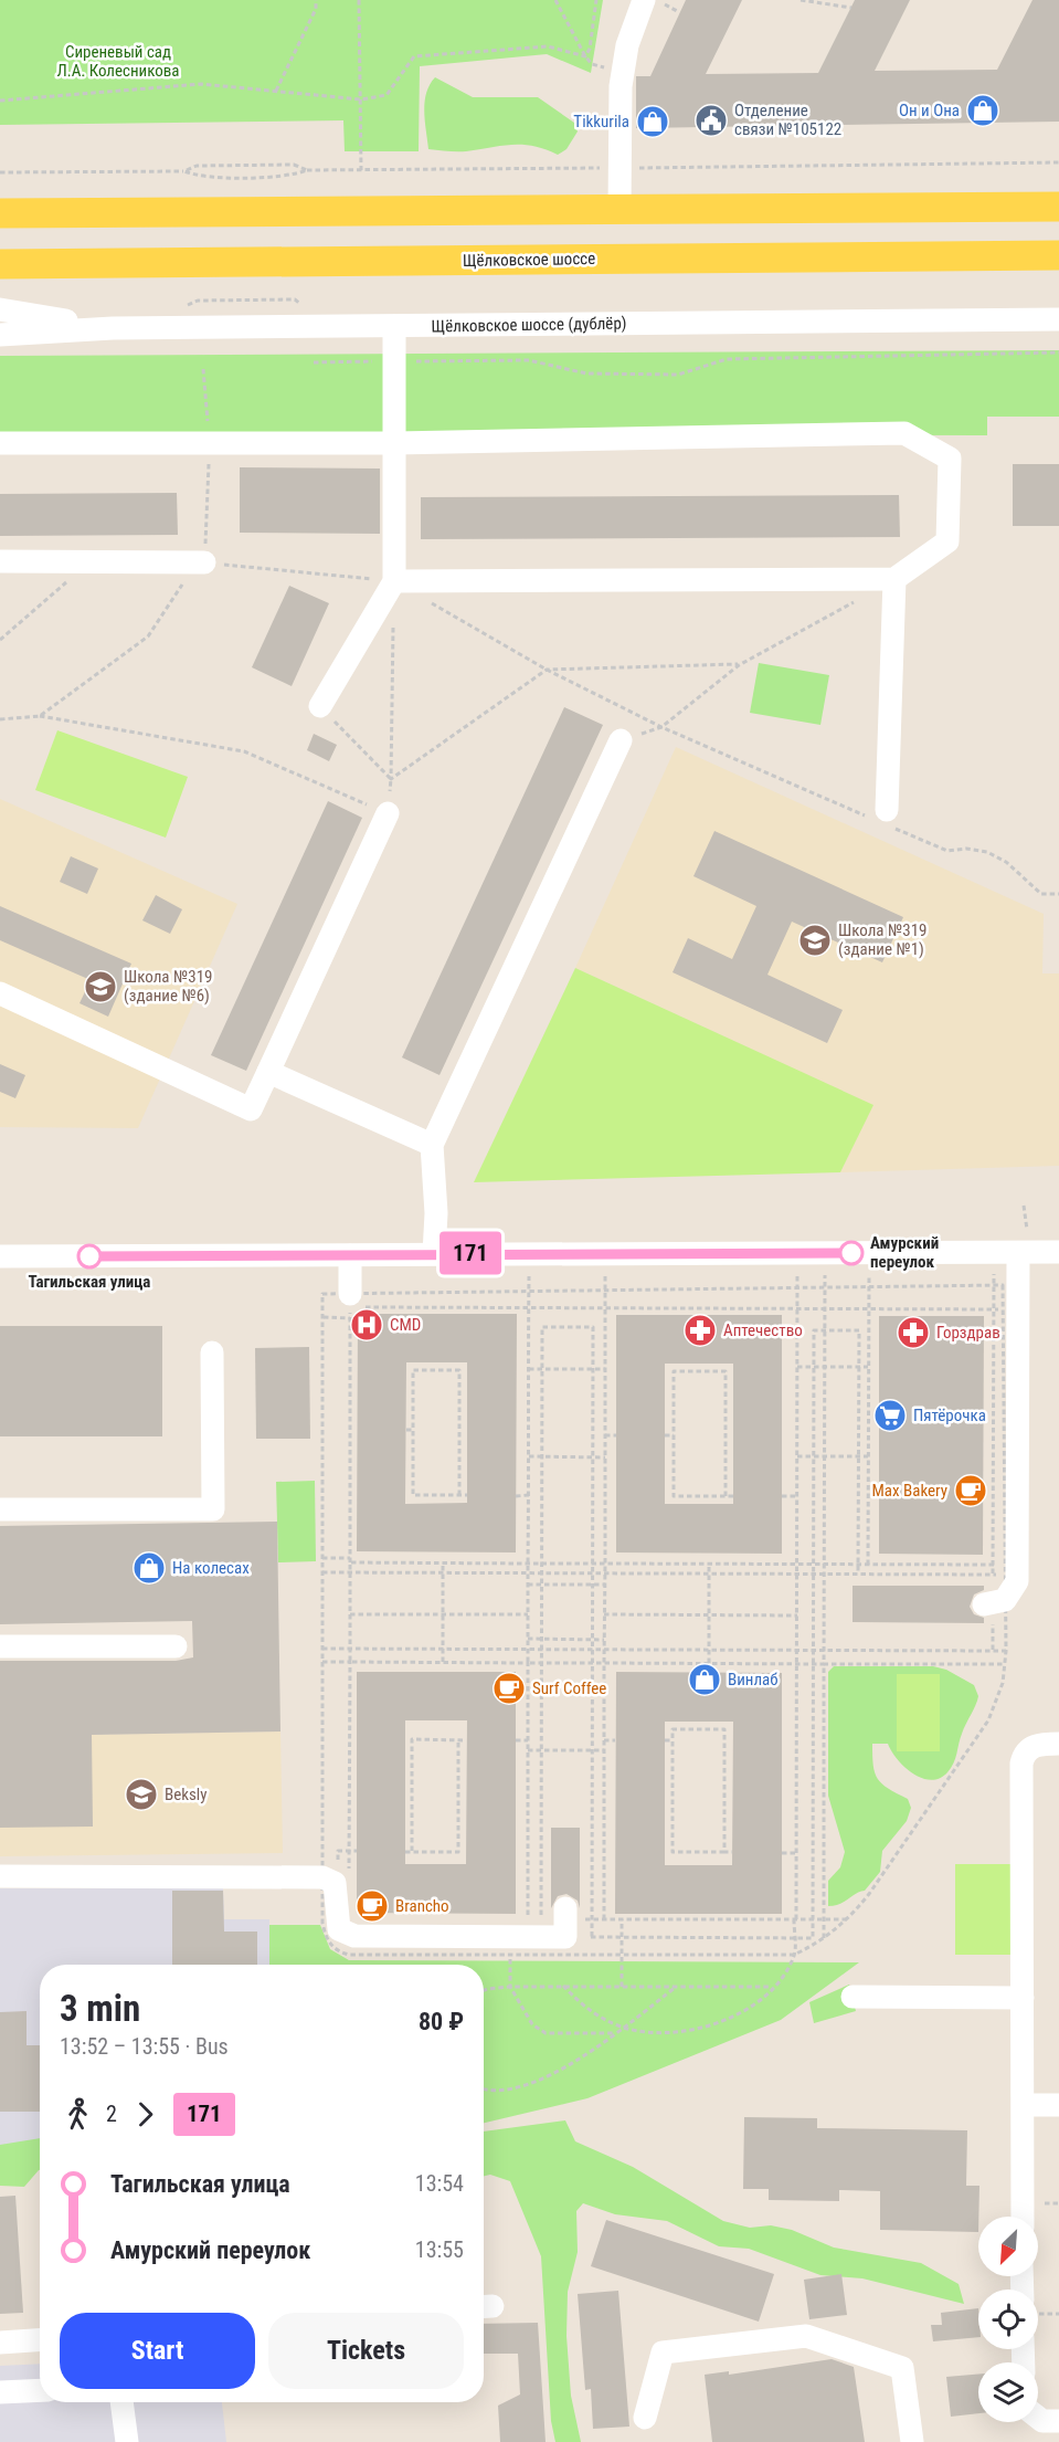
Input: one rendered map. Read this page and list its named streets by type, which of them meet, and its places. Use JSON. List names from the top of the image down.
{
  "streets": {
    "main road": ["Щёлковское шоссе"],
    "street": ["Щёлковское шоссе (дублёр)"]
  },
  "parks": ["Сиреневый сад Л.А. Колесникова"],
  "places": {
    "shop": [
      "Он и Она",
      "Tikkurila",
      "На колесах",
      "Винлаб"
    ],
    "public building": ["Отделение связи №105122"],
    "school or university": ["Школа №319 (здание №1)", "Школа №319 (здание №6)", "Beksly"],
    "other": ["Амурский переулок", "Тагильская улица"],
    "hospital": ["CMD"],
    "pharmacy": ["Аптечество", "Горздрав"],
    "supermarket": ["Пятёрочка"],
    "cafe": ["Max Bakery", "Surf Coffee", "Brancho"]
  },
  "lines": ["bus line 171"],
  "north": "bottom left",
  "page": {
    "on_map": "171",
    "heading": ["3 min", "13:52 – 13:55 · Bus", "80 ₽"],
    "legs": ["2", "171"],
    "list": [
      {
        "name": "Тагильская улица",
        "value": "13:54"
      },
      {
        "name": "Амурский переулок",
        "value": "13:55"
      }
    ],
    "buttons": ["Start", "Tickets"]
  }
}
